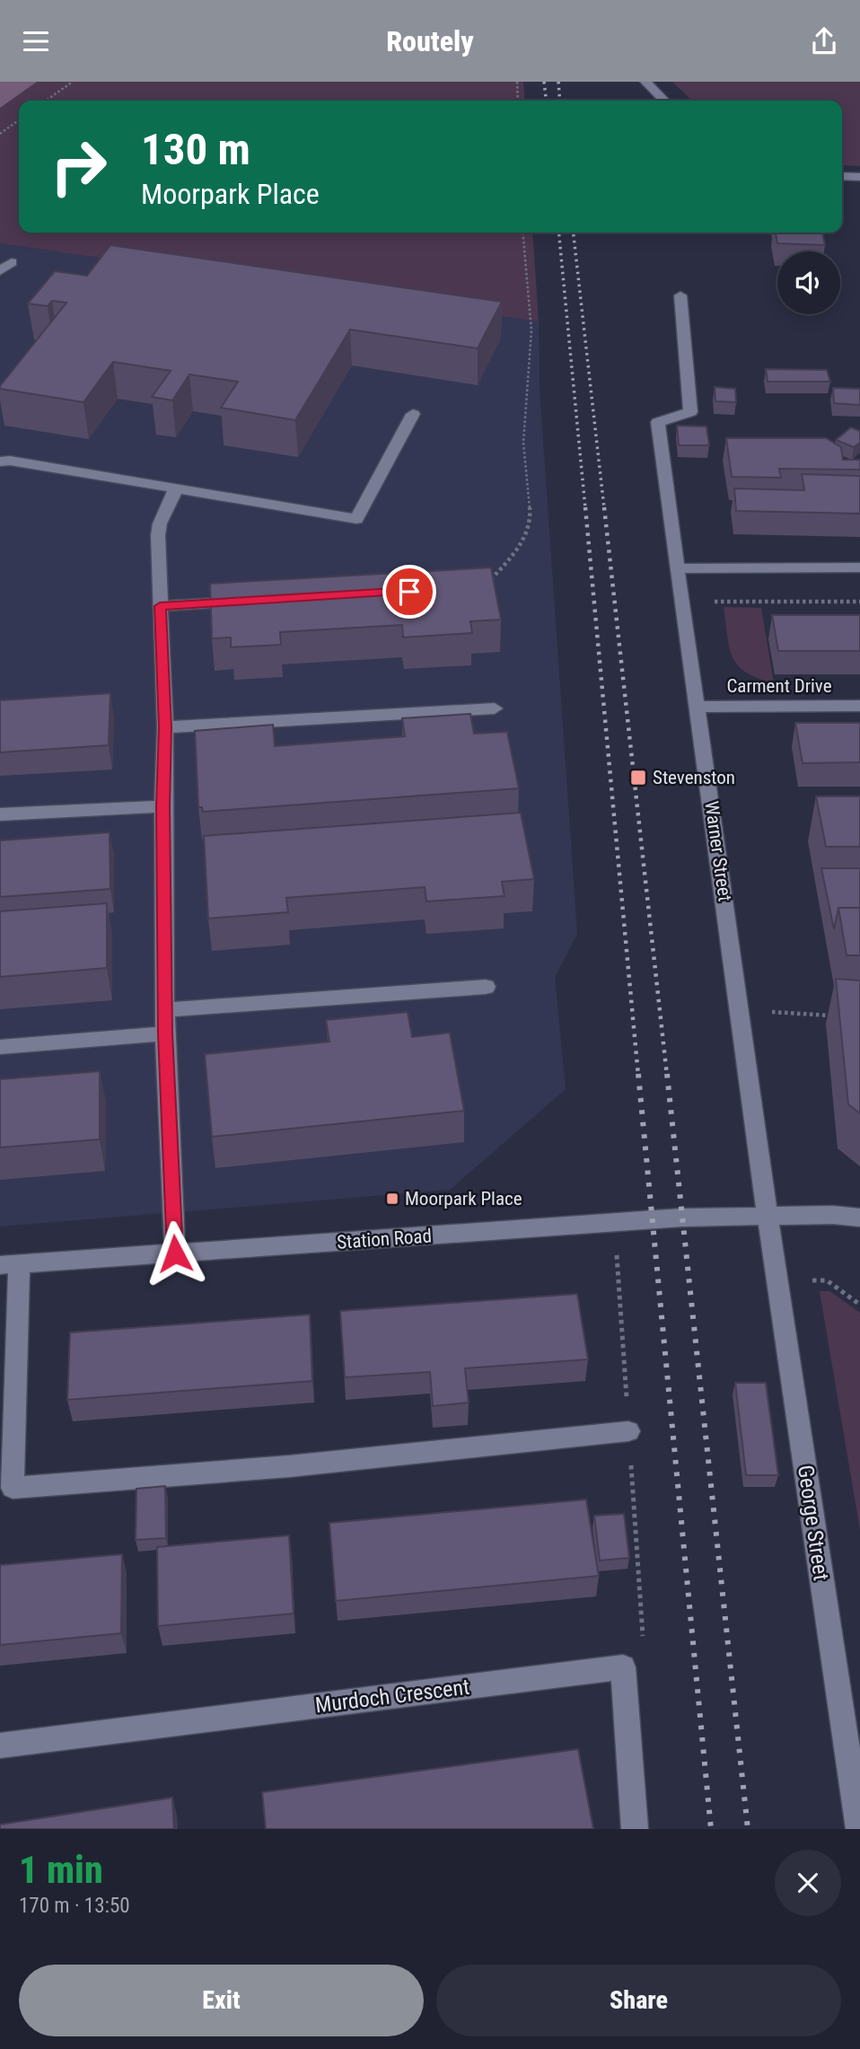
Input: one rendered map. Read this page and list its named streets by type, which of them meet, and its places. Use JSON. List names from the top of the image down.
{
  "streets": {
    "street": [
      "Carment Drive",
      "Warner Street",
      "Station Road",
      "George Street",
      "Murdoch Crescent"
    ]
  },
  "crossings": [
    ["Carment Drive", "Warner Street"],
    ["Warner Street", "Station Road"],
    ["Warner Street", "George Street"],
    ["Station Road", "George Street"]
  ],
  "places": {
    "transit": ["Stevenston", "Moorpark Place"]
  },
  "page": {
    "header": "Routely",
    "turn": ["130 m", "Moorpark Place"],
    "heading": ["1 min", "170 m · 13:50"],
    "buttons": ["Exit", "Share"]
  }
}
